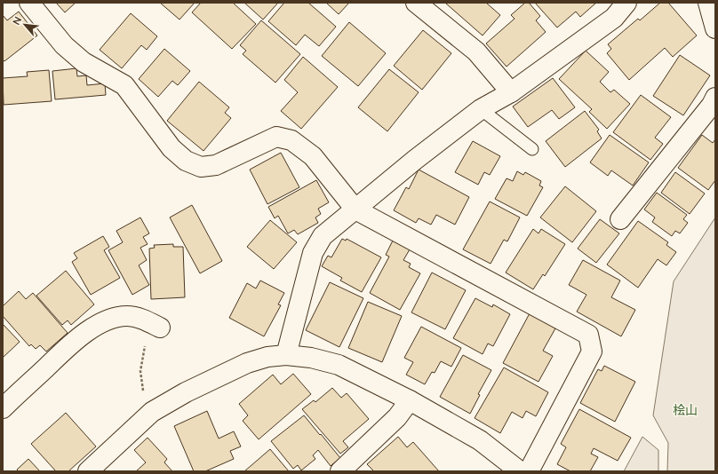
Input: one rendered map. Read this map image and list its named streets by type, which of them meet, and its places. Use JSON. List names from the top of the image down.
{
  "parks": ["桧山"],
  "north": "top left"
}
